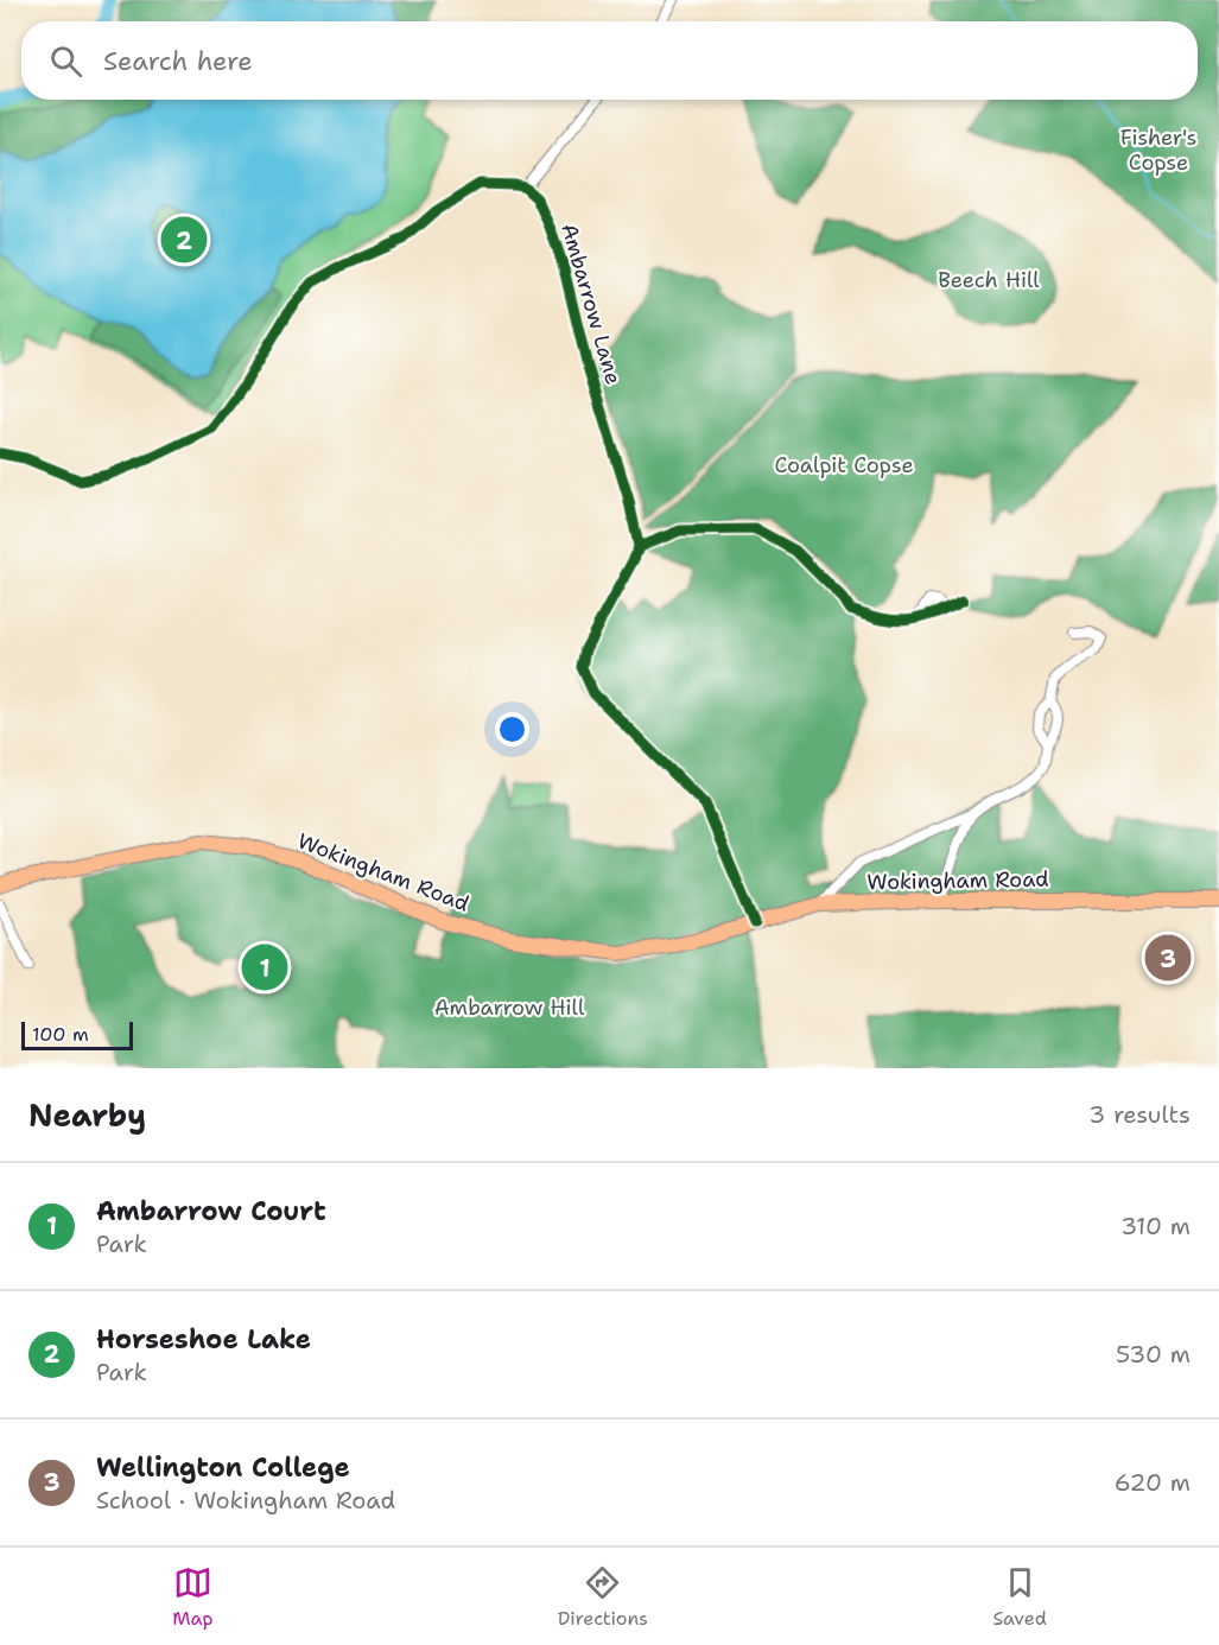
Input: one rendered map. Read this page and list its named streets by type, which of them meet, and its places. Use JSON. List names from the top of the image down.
{
  "streets": {
    "main road": ["Wokingham Road"],
    "street": ["Ambarrow Lane"]
  },
  "parks": [
    "Fisher's Copse",
    "Beech Hill",
    "Coalpit Copse",
    "Ambarrow Hill"
  ],
  "scale_bar": "100 m",
  "page": {
    "search": "Search here",
    "pins": ["2", "3", "1"],
    "scale": "100 m",
    "heading": ["Nearby", "3 results"],
    "list": [
      {
        "mark": "1",
        "name": "Ambarrow Court",
        "note": "Park",
        "value": "310 m"
      },
      {
        "mark": "2",
        "name": "Horseshoe Lake",
        "note": "Park",
        "value": "530 m"
      },
      {
        "mark": "3",
        "name": "Wellington College",
        "note": "School · Wokingham Road",
        "value": "620 m"
      }
    ],
    "nav": ["Map", "Directions", "Saved"]
  }
}
